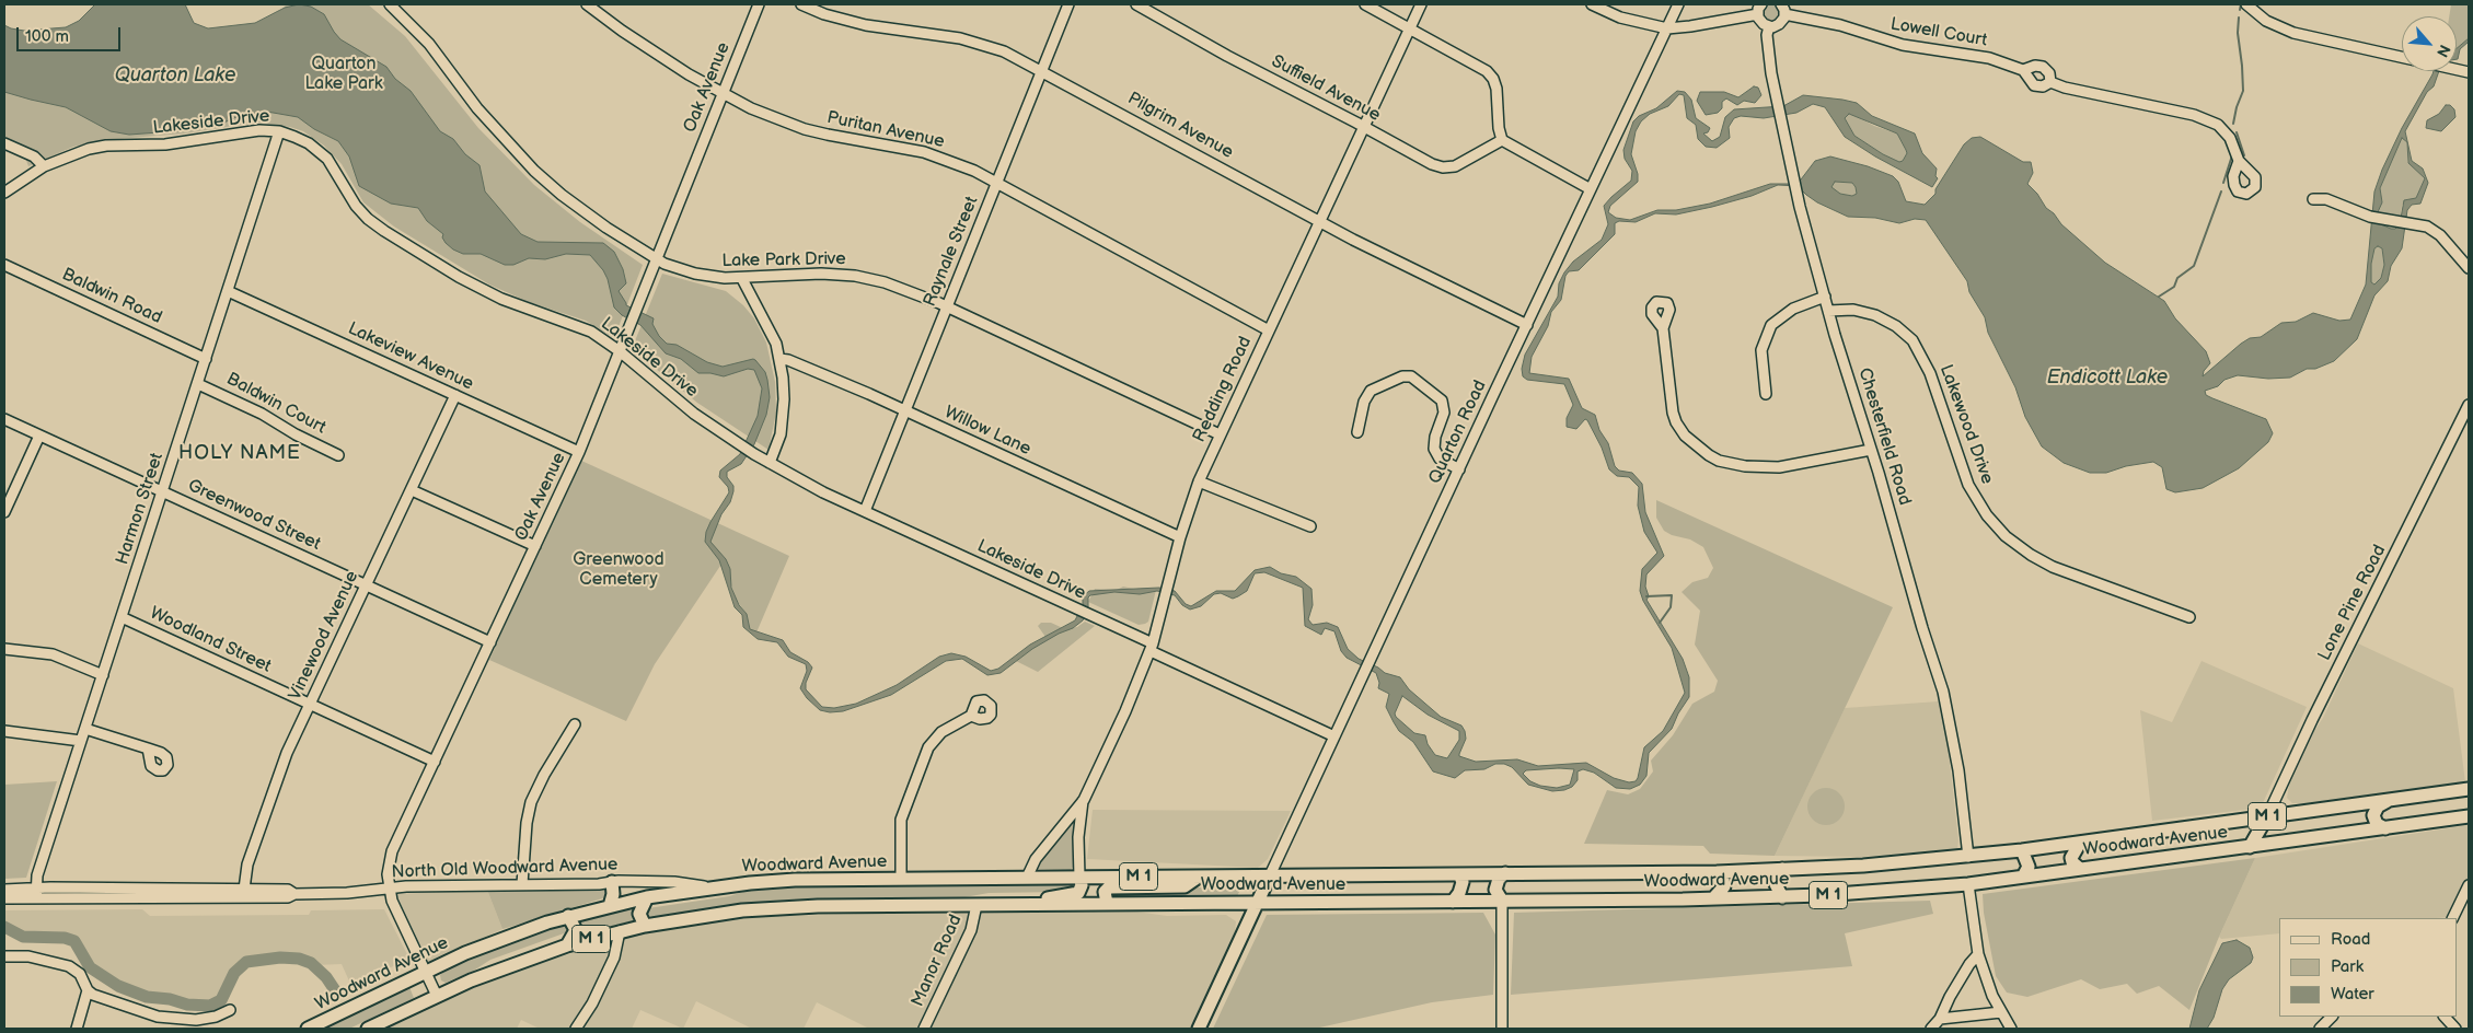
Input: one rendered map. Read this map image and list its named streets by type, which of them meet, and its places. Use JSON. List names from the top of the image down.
{
  "streets": {
    "main road": ["M 1", "Woodward Avenue"],
    "street": [
      "Lowell Court",
      "Oak Avenue",
      "Suffield Avenue",
      "Lakeside Drive",
      "Pilgrim Avenue",
      "Puritan Avenue",
      "Raynale Street",
      "Lake Park Drive",
      "Baldwin Road",
      "Lakeview Avenue",
      "Redding Road",
      "Baldwin Court",
      "Lakewood Drive",
      "Willow Lane",
      "Quarton Road",
      "Chesterfield Road",
      "Harmon Street",
      "Greenwood Street",
      "Lone Pine Road",
      "Vinewood Avenue",
      "Woodland Street",
      "North Old Woodward Avenue",
      "Manor Road"
    ]
  },
  "crossings": [
    ["Oak Avenue", "Lakeside Drive"],
    ["Oak Avenue", "Puritan Avenue"],
    ["Oak Avenue", "Lake Park Drive"],
    ["Oak Avenue", "Lakeview Avenue"],
    ["Oak Avenue", "Greenwood Street"],
    ["Oak Avenue", "Woodland Street"],
    ["Oak Avenue", "M 1"],
    ["Oak Avenue", "Woodward Avenue"],
    ["Oak Avenue", "North Old Woodward Avenue"],
    ["Suffield Avenue", "Redding Road"],
    ["Lakeside Drive", "Raynale Street"],
    ["Lakeside Drive", "Redding Road"],
    ["Lakeside Drive", "Quarton Road"],
    ["Lakeside Drive", "Harmon Street"],
    ["Pilgrim Avenue", "Raynale Street"],
    ["Pilgrim Avenue", "Redding Road"],
    ["Pilgrim Avenue", "Quarton Road"],
    ["Puritan Avenue", "Raynale Street"],
    ["Puritan Avenue", "Redding Road"],
    ["Raynale Street", "Lake Park Drive"],
    ["Raynale Street", "Willow Lane"],
    ["Lake Park Drive", "Redding Road"],
    ["Baldwin Road", "Harmon Street"],
    ["Lakeview Avenue", "Harmon Street"],
    ["Lakeview Avenue", "Vinewood Avenue"],
    ["Redding Road", "Willow Lane"],
    ["Redding Road", "Woodward Avenue"],
    ["Baldwin Court", "Harmon Street"],
    ["Lakewood Drive", "Chesterfield Road"],
    ["Quarton Road", "Woodward Avenue"],
    ["Chesterfield Road", "Woodward Avenue"],
    ["Harmon Street", "Greenwood Street"],
    ["Harmon Street", "Woodland Street"],
    ["Harmon Street", "North Old Woodward Avenue"],
    ["Greenwood Street", "Vinewood Avenue"],
    ["Lone Pine Road", "Woodward Avenue"],
    ["Vinewood Avenue", "Woodland Street"],
    ["Vinewood Avenue", "North Old Woodward Avenue"],
    ["M 1", "Woodward Avenue"],
    ["M 1", "Manor Road"],
    ["Woodward Avenue", "North Old Woodward Avenue"]
  ],
  "districts": ["HOLY NAME"],
  "water": ["Quarton Lake", "Endicott Lake"],
  "parks": ["Quarton Lake Park", "Greenwood Cemetery"],
  "legend": ["Road", "Park", "Water"],
  "scale_bar": "100 m",
  "north": "bottom right"
}
